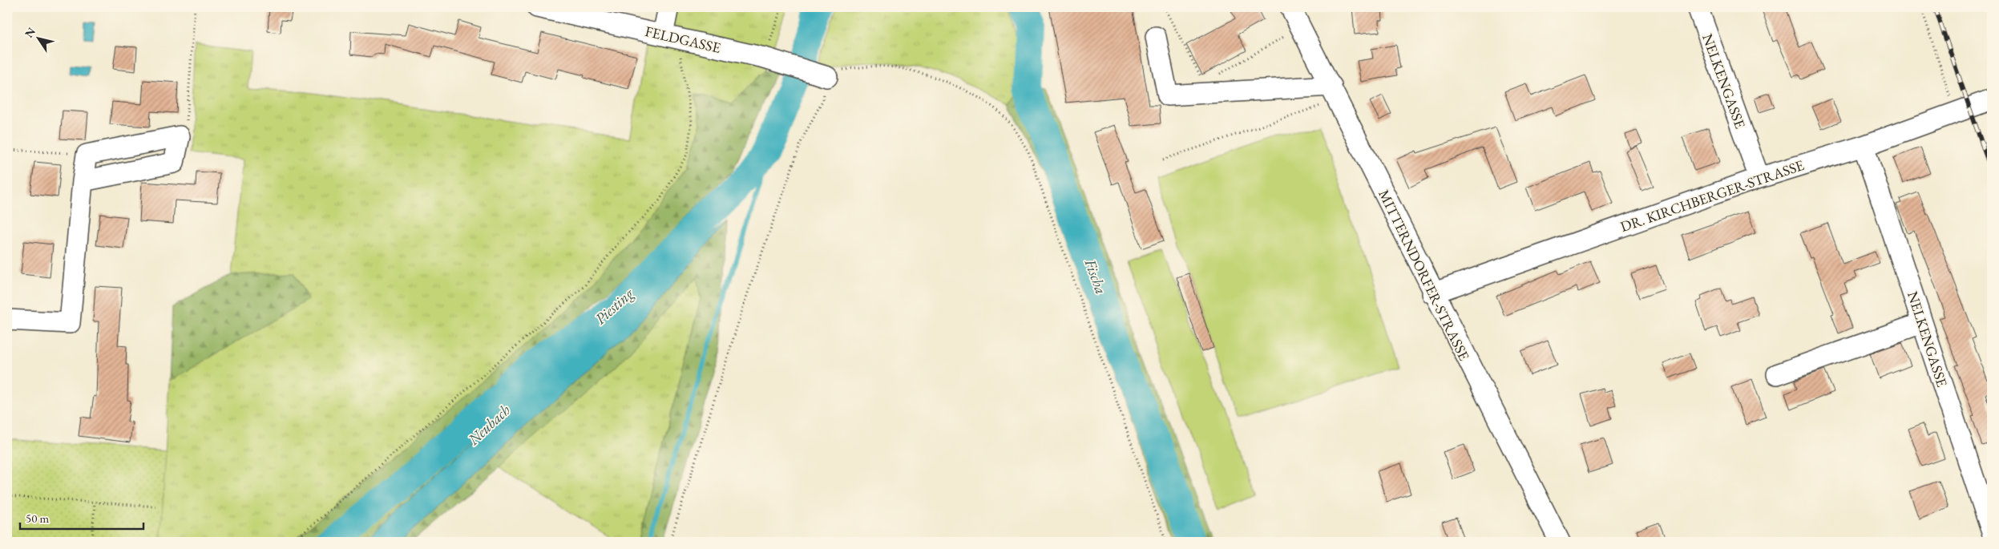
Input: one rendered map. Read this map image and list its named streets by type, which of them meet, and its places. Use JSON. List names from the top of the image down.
{
  "streets": {
    "street": [
      "FELDGASSE",
      "NELKENGASSE",
      "DR. KIRCHBERGER-STRASSE",
      "MITTERNDORFER-STRASSE"
    ]
  },
  "crossings": [
    ["NELKENGASSE", "DR. KIRCHBERGER-STRASSE"],
    ["DR. KIRCHBERGER-STRASSE", "MITTERNDORFER-STRASSE"]
  ],
  "water": ["Fischa", "Piesting", "Neubach"],
  "scale_bar": "50 m",
  "north": "top left"
}
